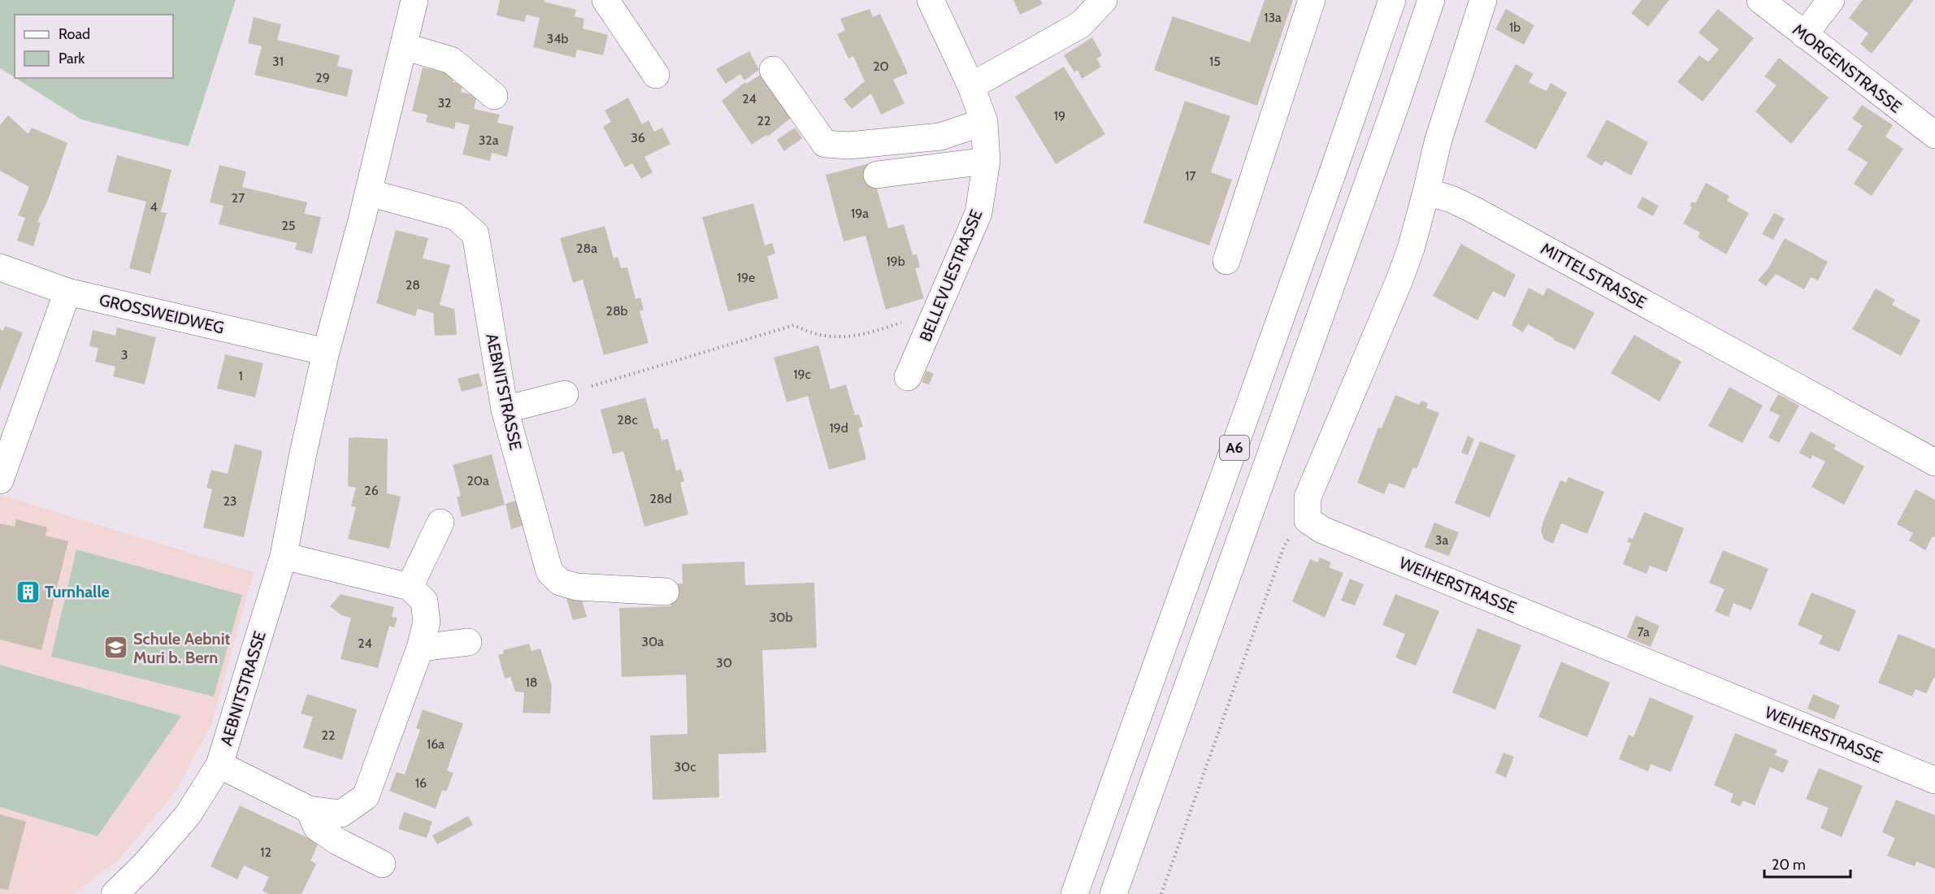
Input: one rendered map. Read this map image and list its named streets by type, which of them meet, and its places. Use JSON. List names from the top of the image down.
{
  "streets": {
    "main road": [
      "MORGENSTRASSE",
      "BELLEVUESTRASSE",
      "MITTELSTRASSE",
      "GROSSWEIDWEG",
      "AEBNITSTRASSE",
      "A6",
      "WEIHERSTRASSE"
    ]
  },
  "crossings": [
    ["GROSSWEIDWEG", "AEBNITSTRASSE"]
  ],
  "places": {
    "building": ["Turnhalle"],
    "school or university": ["Schule Aebnit Muri b. Bern"]
  },
  "house_numbers": [
    "13a",
    "1b",
    "34b",
    "31",
    "15",
    "20",
    "29",
    "24",
    "32",
    "19",
    "22",
    "36",
    "32a",
    "17",
    "27",
    "4",
    "19a",
    "25",
    "28a",
    "19b",
    "19e",
    "28",
    "28b",
    "3",
    "19c",
    "1",
    "28c",
    "19d",
    "20a",
    "26",
    "28d",
    "23",
    "3a",
    "30b",
    "7a",
    "30a",
    "24",
    "30",
    "18",
    "22",
    "16a",
    "30c",
    "16",
    "12"
  ],
  "legend": ["Road", "Park"],
  "scale_bar": "20 m"
}
